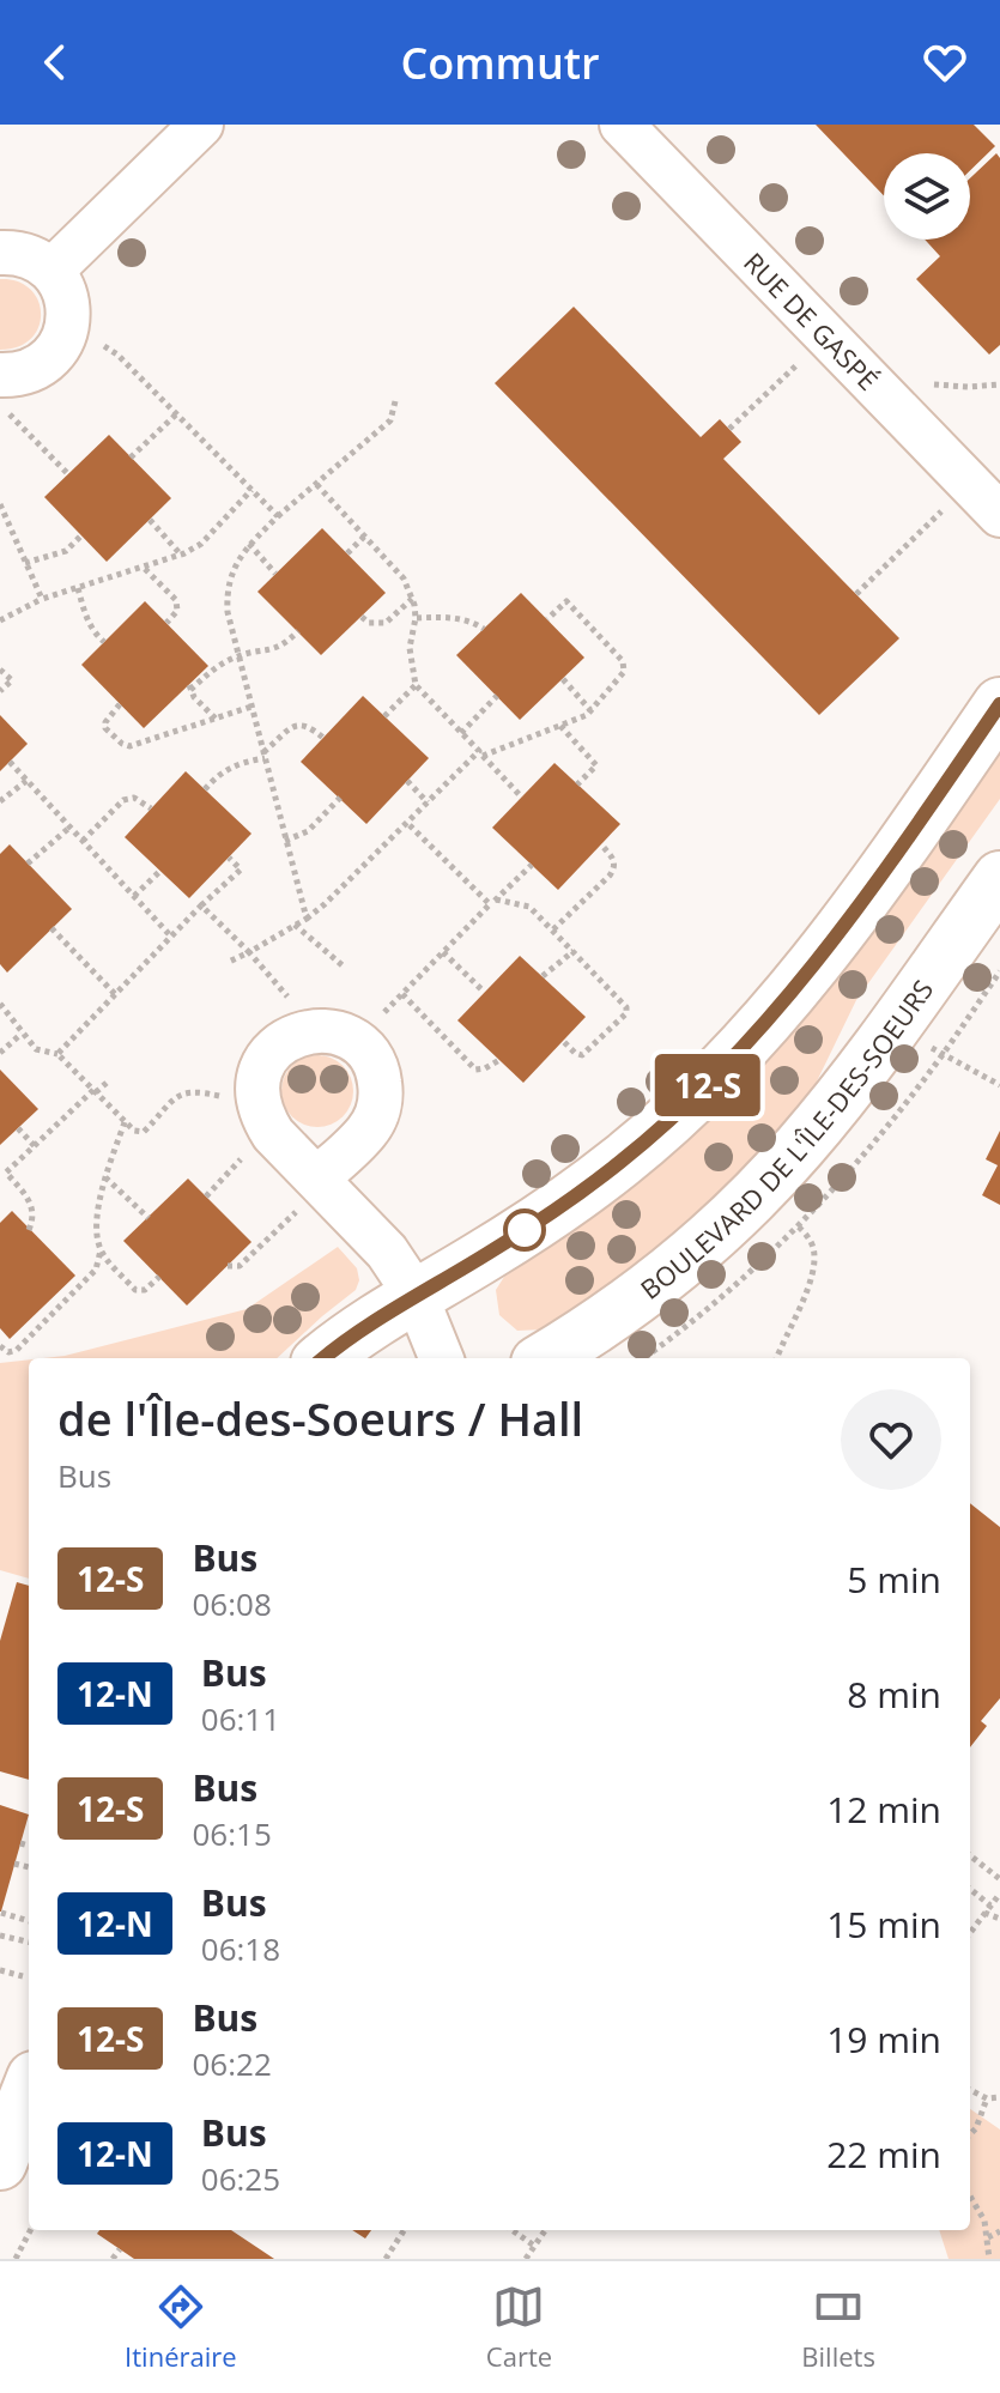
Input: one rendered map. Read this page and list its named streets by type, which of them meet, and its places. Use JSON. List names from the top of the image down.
{
  "streets": {
    "street": ["RUE DE GASPÉ", "BOULEVARD DE L'ÎLE-DES-SOEURS"]
  },
  "lines": ["bus line 12-S"],
  "page": {
    "header": "Commutr",
    "on_map": "12-S",
    "heading": ["de l'Île-des-Soeurs / Hall", "Bus"],
    "list": [
      {
        "mark": "12-S",
        "name": "Bus",
        "note": "06:08",
        "value": "5 min"
      },
      {
        "mark": "12-N",
        "name": "Bus",
        "note": "06:11",
        "value": "8 min"
      },
      {
        "mark": "12-S",
        "name": "Bus",
        "note": "06:15",
        "value": "12 min"
      },
      {
        "mark": "12-N",
        "name": "Bus",
        "note": "06:18",
        "value": "15 min"
      },
      {
        "mark": "12-S",
        "name": "Bus",
        "note": "06:22",
        "value": "19 min"
      },
      {
        "mark": "12-N",
        "name": "Bus",
        "note": "06:25",
        "value": "22 min"
      }
    ],
    "tabs": ["Itinéraire", "Carte", "Billets"]
  }
}
